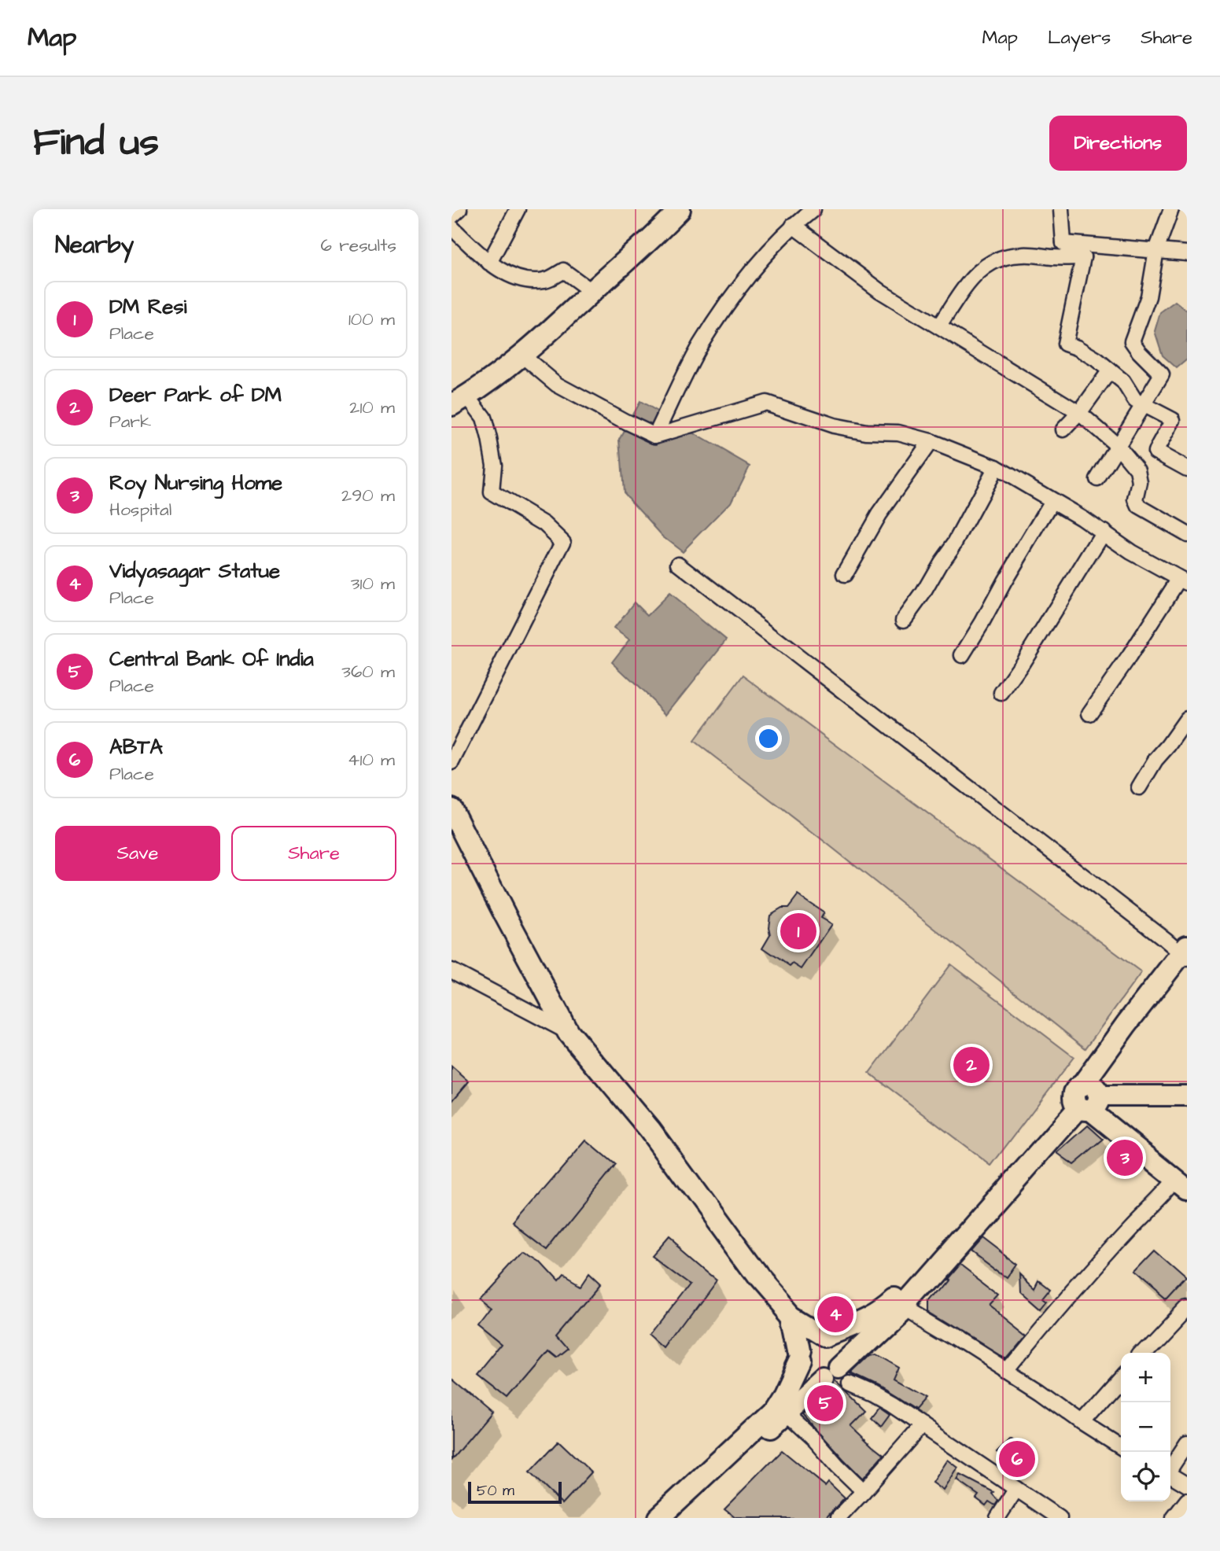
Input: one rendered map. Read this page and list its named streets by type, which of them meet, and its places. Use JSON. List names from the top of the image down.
{
  "scale_bar": "50 m",
  "page": {
    "header": "Map",
    "nav": ["Map", "Layers", "Share"],
    "buttons": [
      "Directions",
      ["Save", "Share"]
    ],
    "title": "Find us",
    "heading": ["Nearby", "6 results"],
    "list": [
      {
        "mark": "1",
        "name": "DM Resi",
        "note": "Place",
        "value": "100 m"
      },
      {
        "mark": "2",
        "name": "Deer Park of DM",
        "note": "Park",
        "value": "210 m"
      },
      {
        "mark": "3",
        "name": "Roy Nursing Home",
        "note": "Hospital",
        "value": "290 m"
      },
      {
        "mark": "4",
        "name": "Vidyasagar Statue",
        "note": "Place",
        "value": "310 m"
      },
      {
        "mark": "5",
        "name": "Central Bank Of India",
        "note": "Place",
        "value": "360 m"
      },
      {
        "mark": "6",
        "name": "ABTA",
        "note": "Place",
        "value": "410 m"
      }
    ],
    "pins": [
      "1",
      "2",
      "3",
      "4",
      "5",
      "6"
    ],
    "map_buttons": ["+", "−"],
    "scale": "50 m"
  }
}
